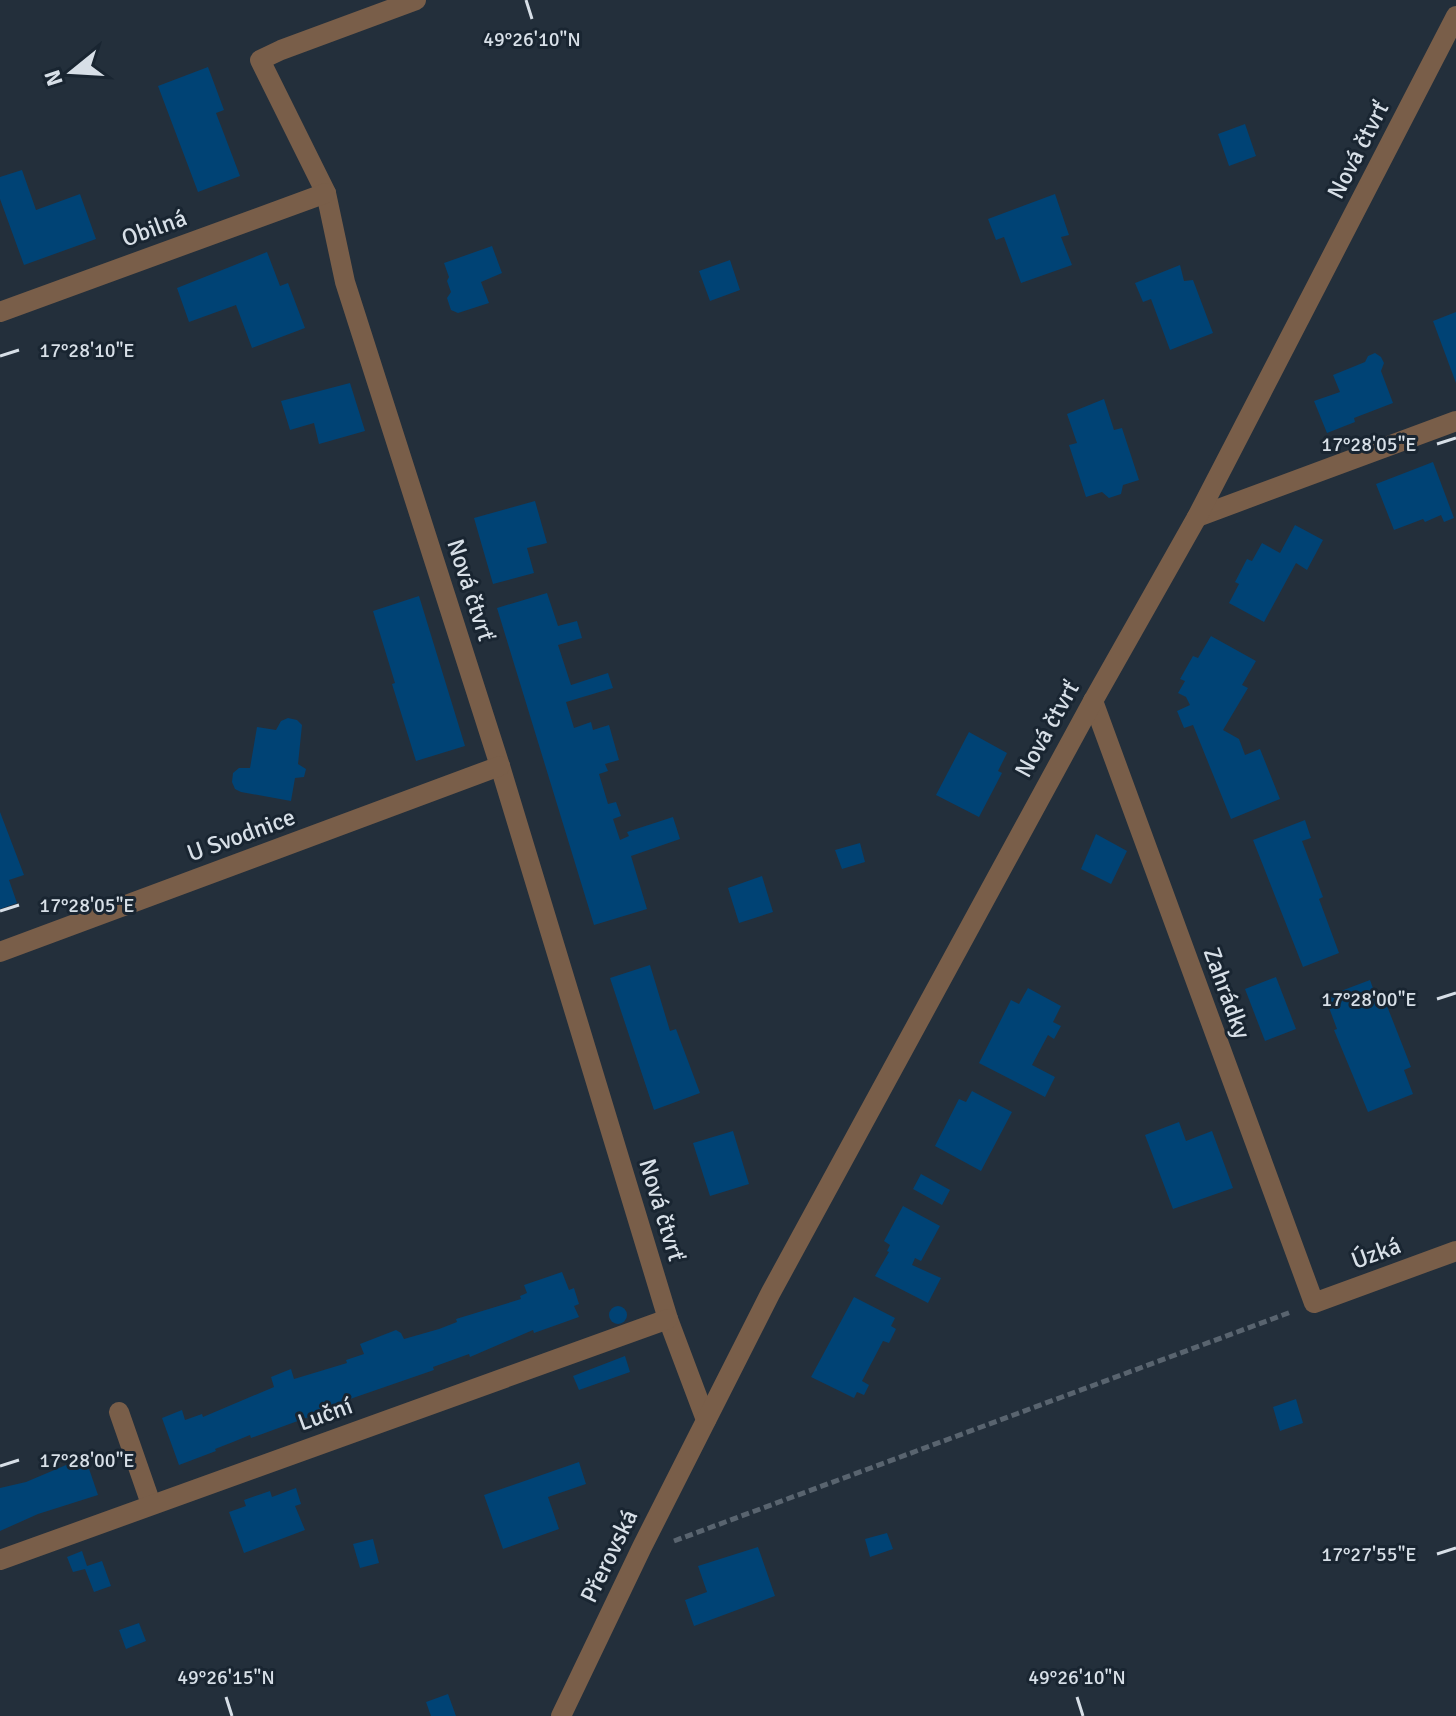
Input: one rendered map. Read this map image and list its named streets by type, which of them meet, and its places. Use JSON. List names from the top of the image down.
{
  "streets": {
    "street": [
      "Nová čtvrť",
      "Obilná",
      "U Svodnice",
      "Zahrádky",
      "Úzká",
      "Luční",
      "Přerovská"
    ]
  },
  "crossings": [
    ["Nová čtvrť", "Obilná"],
    ["Nová čtvrť", "U Svodnice"],
    ["Nová čtvrť", "Zahrádky"],
    ["Nová čtvrť", "Luční"],
    ["Nová čtvrť", "Přerovská"],
    ["Zahrádky", "Úzká"]
  ],
  "north": "left",
  "coordinates": [
    "49°26'10\"N",
    "17°28'10\"E",
    "17°28'05\"E",
    "17°28'00\"E",
    "17°27'55\"E",
    "49°26'15\"N"
  ]
}
